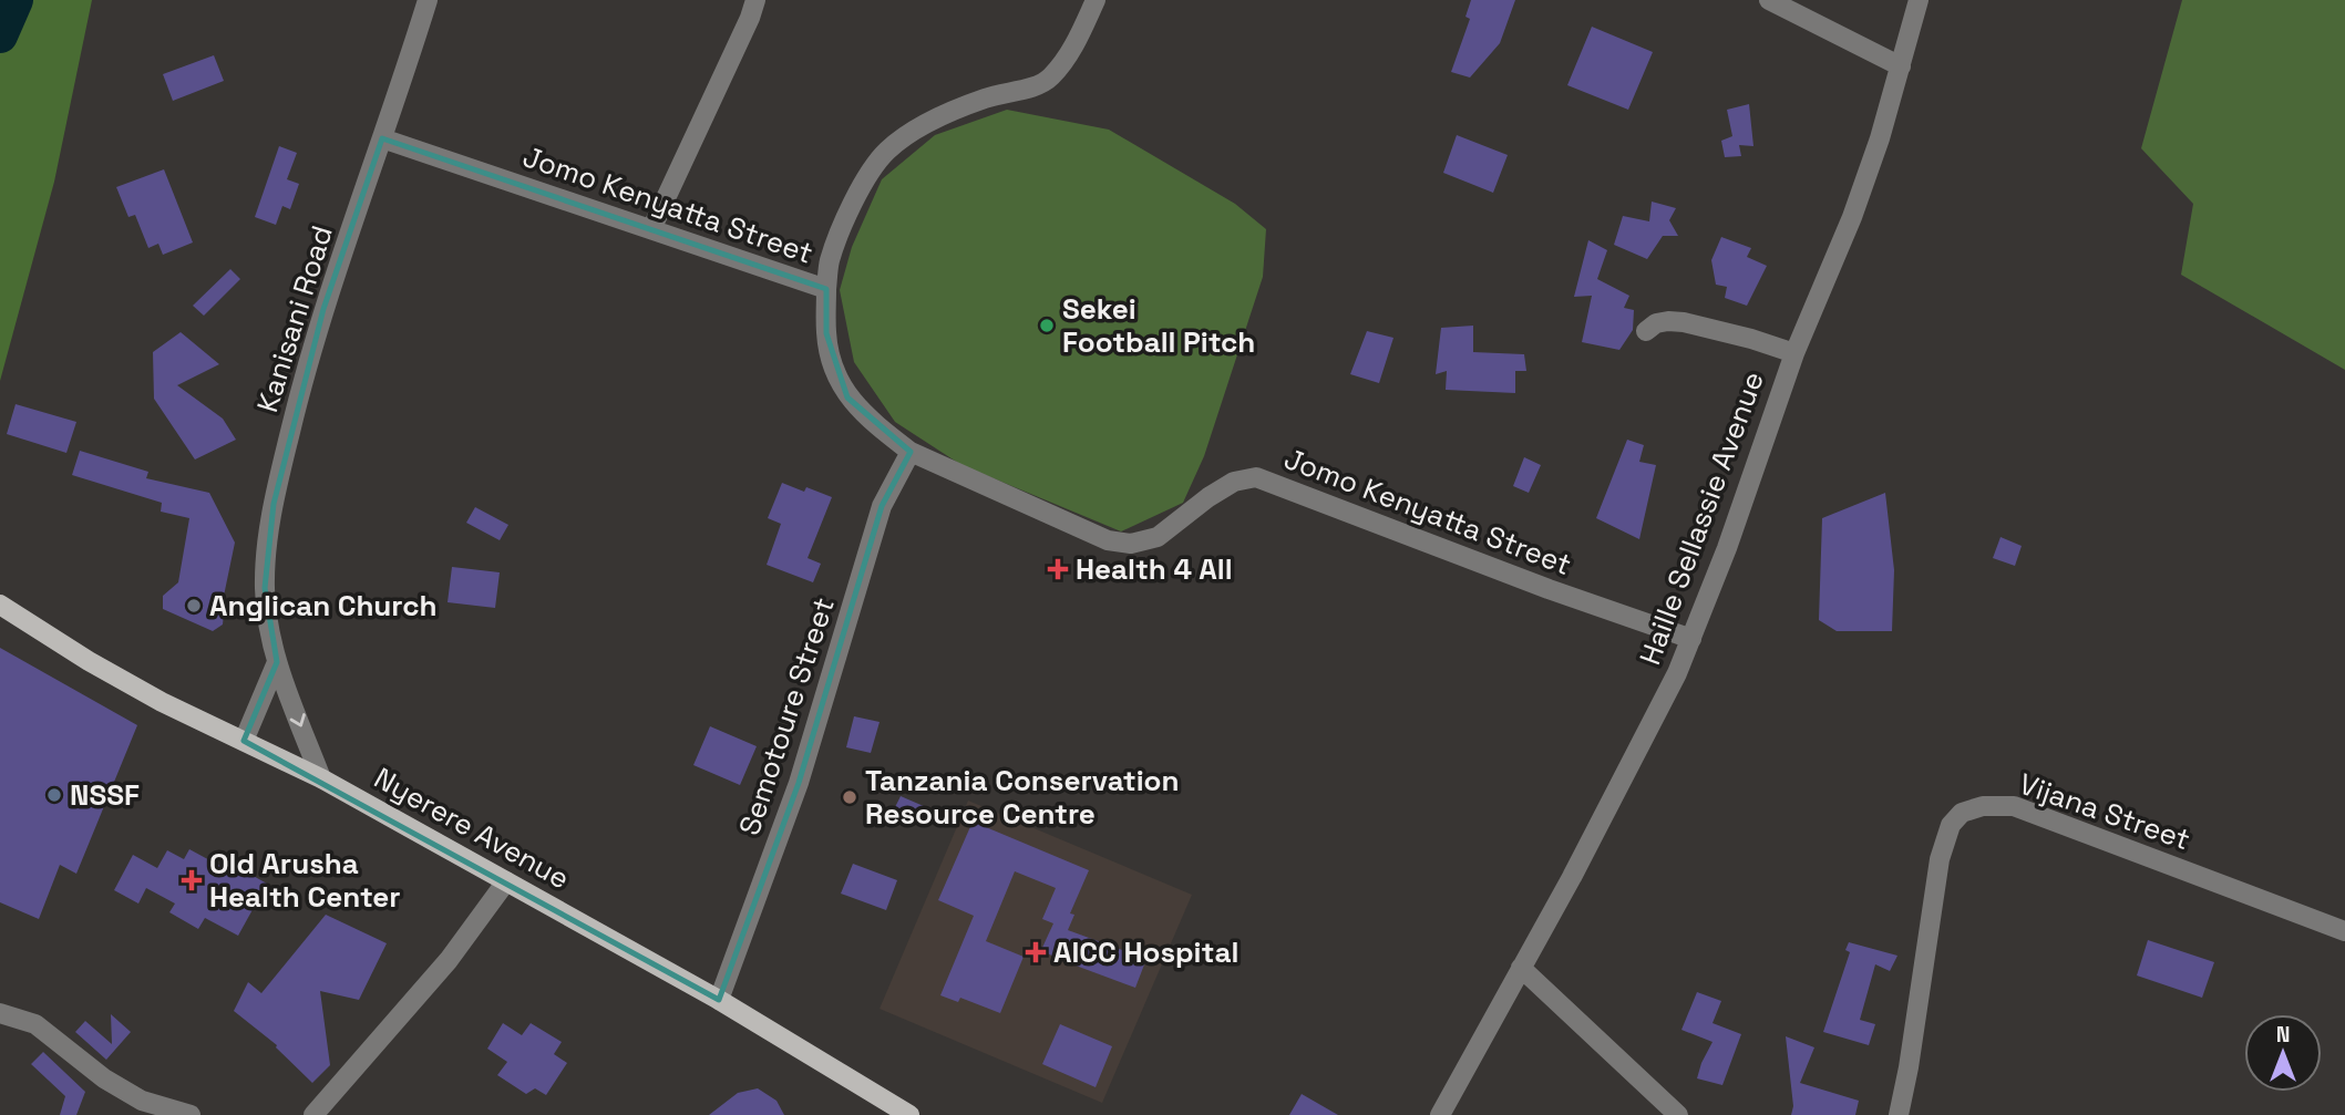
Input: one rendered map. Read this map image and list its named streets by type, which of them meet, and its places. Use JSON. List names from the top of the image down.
{
  "streets": {
    "main road": ["Nyerere Avenue"],
    "street": [
      "Jomo Kenyatta Street",
      "Kanisani Road",
      "Haille Sellassie Avenue",
      "Semotoure Street",
      "Vijana Street"
    ]
  },
  "crossings": [
    ["Jomo Kenyatta Street", "Kanisani Road"],
    ["Jomo Kenyatta Street", "Haille Sellassie Avenue"],
    ["Jomo Kenyatta Street", "Semotoure Street"],
    ["Kanisani Road", "Nyerere Avenue"],
    ["Semotoure Street", "Nyerere Avenue"]
  ],
  "places": {
    "other": [
      "Sekei Football Pitch",
      "Anglican Church",
      "NSSF",
      "Tanzania Conservation Resource Centre"
    ],
    "health": ["Health 4 All", "Old Arusha Health Center", "AICC Hospital"]
  },
  "north": "top"
}
